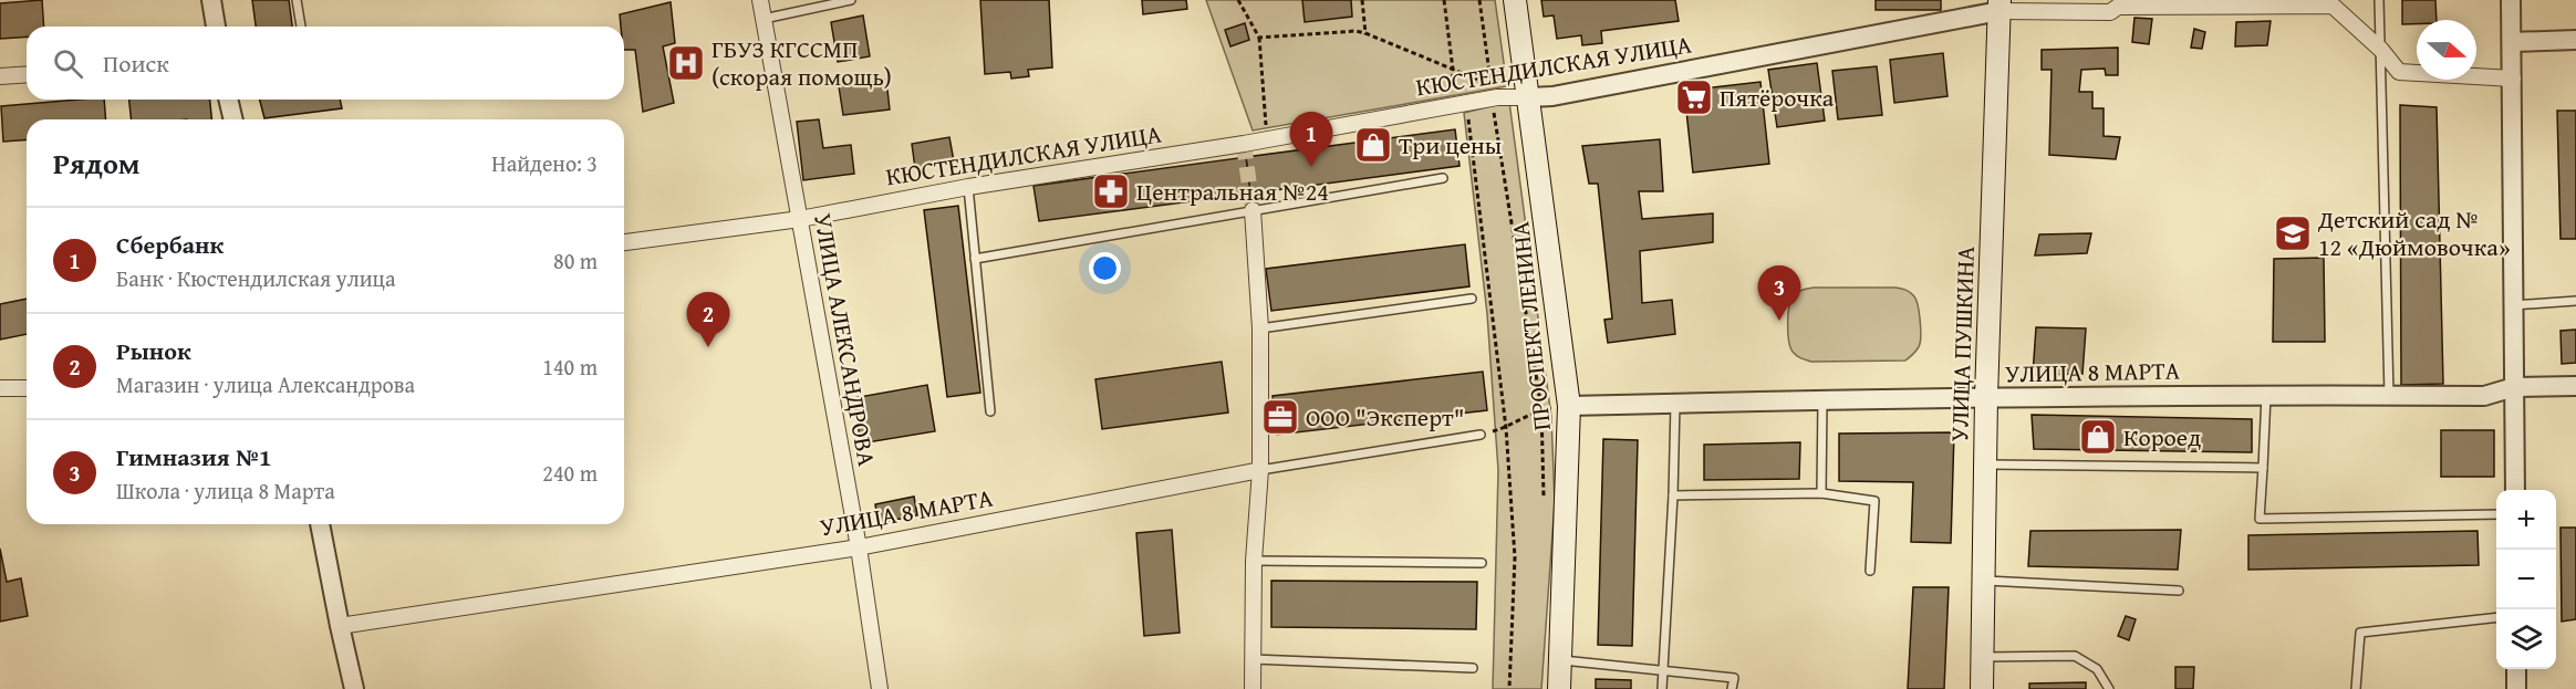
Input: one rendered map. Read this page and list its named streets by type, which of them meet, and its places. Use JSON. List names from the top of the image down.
{
  "streets": {
    "main road": ["ПРОСПЕКТ ЛЕНИНА", "УЛИЦА ПУШКИНА"],
    "street": ["КЮСТЕНДИЛСКАЯ УЛИЦА", "УЛИЦА АЛЕКСАНДРОВА", "УЛИЦА 8 МАРТА"]
  },
  "crossings": [
    ["КЮСТЕНДИЛСКАЯ УЛИЦА", "ПРОСПЕКТ ЛЕНИНА"],
    ["КЮСТЕНДИЛСКАЯ УЛИЦА", "УЛИЦА АЛЕКСАНДРОВА"],
    ["КЮСТЕНДИЛСКАЯ УЛИЦА", "УЛИЦА ПУШКИНА"],
    ["ПРОСПЕКТ ЛЕНИНА", "УЛИЦА 8 МАРТА"],
    ["УЛИЦА АЛЕКСАНДРОВА", "УЛИЦА 8 МАРТА"],
    ["УЛИЦА ПУШКИНА", "УЛИЦА 8 МАРТА"]
  ],
  "places": {
    "hospital": ["ГБУЗ КГССМП (скорая помощь)"],
    "supermarket": ["Пятёрочка"],
    "shop": ["Три цены", "Короед"],
    "pharmacy": ["Центральная №24"],
    "school or university": ["Детский сад № 12 «Дюймовочка»"],
    "office": ["ООО \"Эксперт\""]
  },
  "north": "right",
  "page": {
    "search": "Поиск",
    "pins": ["1", "3", "2"],
    "heading": ["Рядом", "Найдено: 3"],
    "list": [
      {
        "mark": "1",
        "name": "Сбербанк",
        "note": "Банк · Кюстендилская улица",
        "value": "80 m"
      },
      {
        "mark": "2",
        "name": "Рынок",
        "note": "Магазин · улица Александрова",
        "value": "140 m"
      },
      {
        "mark": "3",
        "name": "Гимназия №1",
        "note": "Школа · улица 8 Марта",
        "value": "240 m"
      }
    ],
    "map_buttons": ["+", "−"]
  }
}
